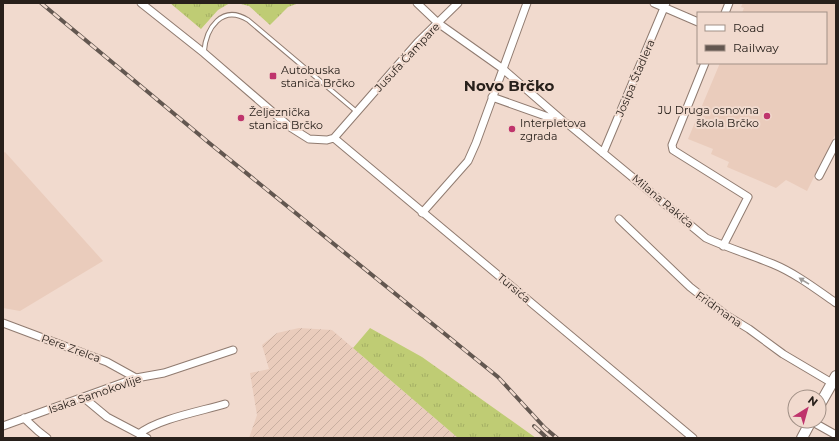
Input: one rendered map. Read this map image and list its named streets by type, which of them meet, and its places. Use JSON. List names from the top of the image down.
{
  "streets": {
    "street": [
      "Jusufa Čampare",
      "Josipa Štadlera",
      "Milana Rakiča",
      "Tursića",
      "Fridmana",
      "Pere Zrelca",
      "Isaka Samokovlije"
    ]
  },
  "crossings": [
    ["Jusufa Čampare", "Tursića"],
    ["Josipa Štadlera", "Milana Rakiča"],
    ["Pere Zrelca", "Isaka Samokovlije"]
  ],
  "districts": ["Novo Brčko"],
  "places": {
    "transit": ["Autobuska stanica Brčko"],
    "other": ["JU Druga osnovna škola Brčko", "Željeznička stanica Brčko", "Interpletova zgrada"]
  },
  "legend": ["Road", "Railway"],
  "north": "top right"
}
